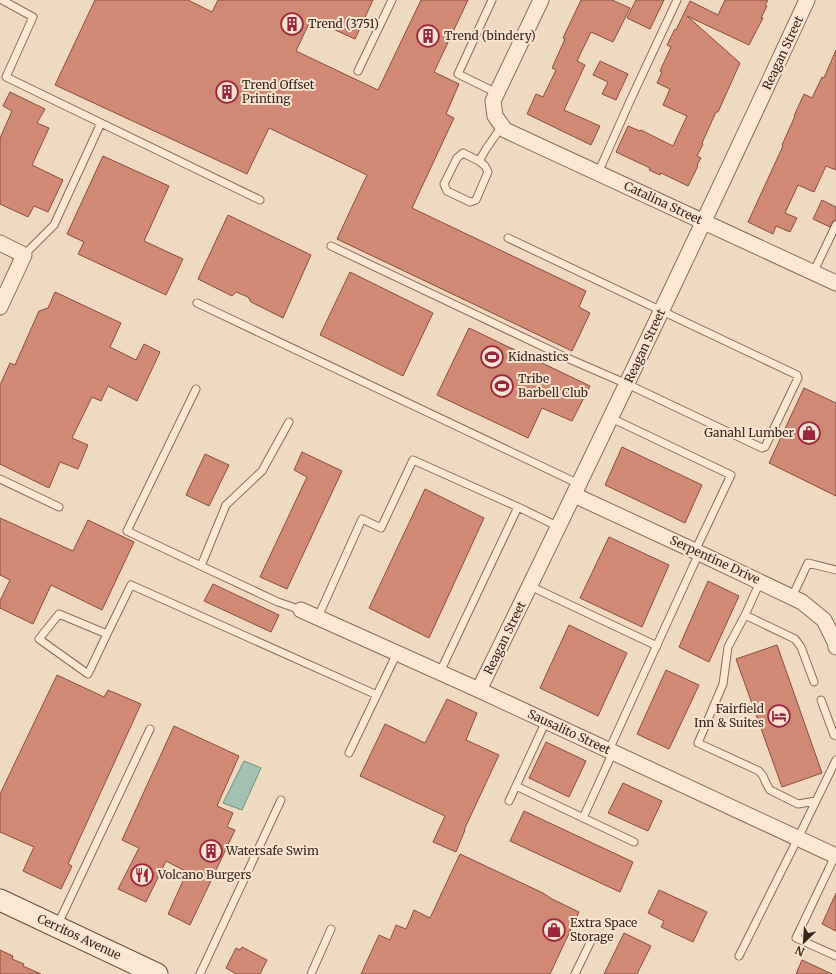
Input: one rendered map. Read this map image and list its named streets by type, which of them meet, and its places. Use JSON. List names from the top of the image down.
{
  "streets": {
    "main road": ["Cerritos Avenue"],
    "street": [
      "Reagan Street",
      "Catalina Street",
      "Serpentine Drive",
      "Sausalito Street"
    ]
  },
  "crossings": [
    ["Reagan Street", "Catalina Street"],
    ["Reagan Street", "Serpentine Drive"],
    ["Reagan Street", "Sausalito Street"]
  ],
  "places": {
    "building": [
      "Trend (3751)",
      "Trend (bindery)",
      "Trend Offset Printing",
      "Watersafe Swim"
    ],
    "sports": ["Kidnastics", "Tribe Barbell Club"],
    "shop": ["Ganahl Lumber", "Extra Space Storage"],
    "hotel": ["Fairfield Inn & Suites"],
    "restaurant": ["Volcano Burgers"]
  },
  "north": "bottom left"
}
